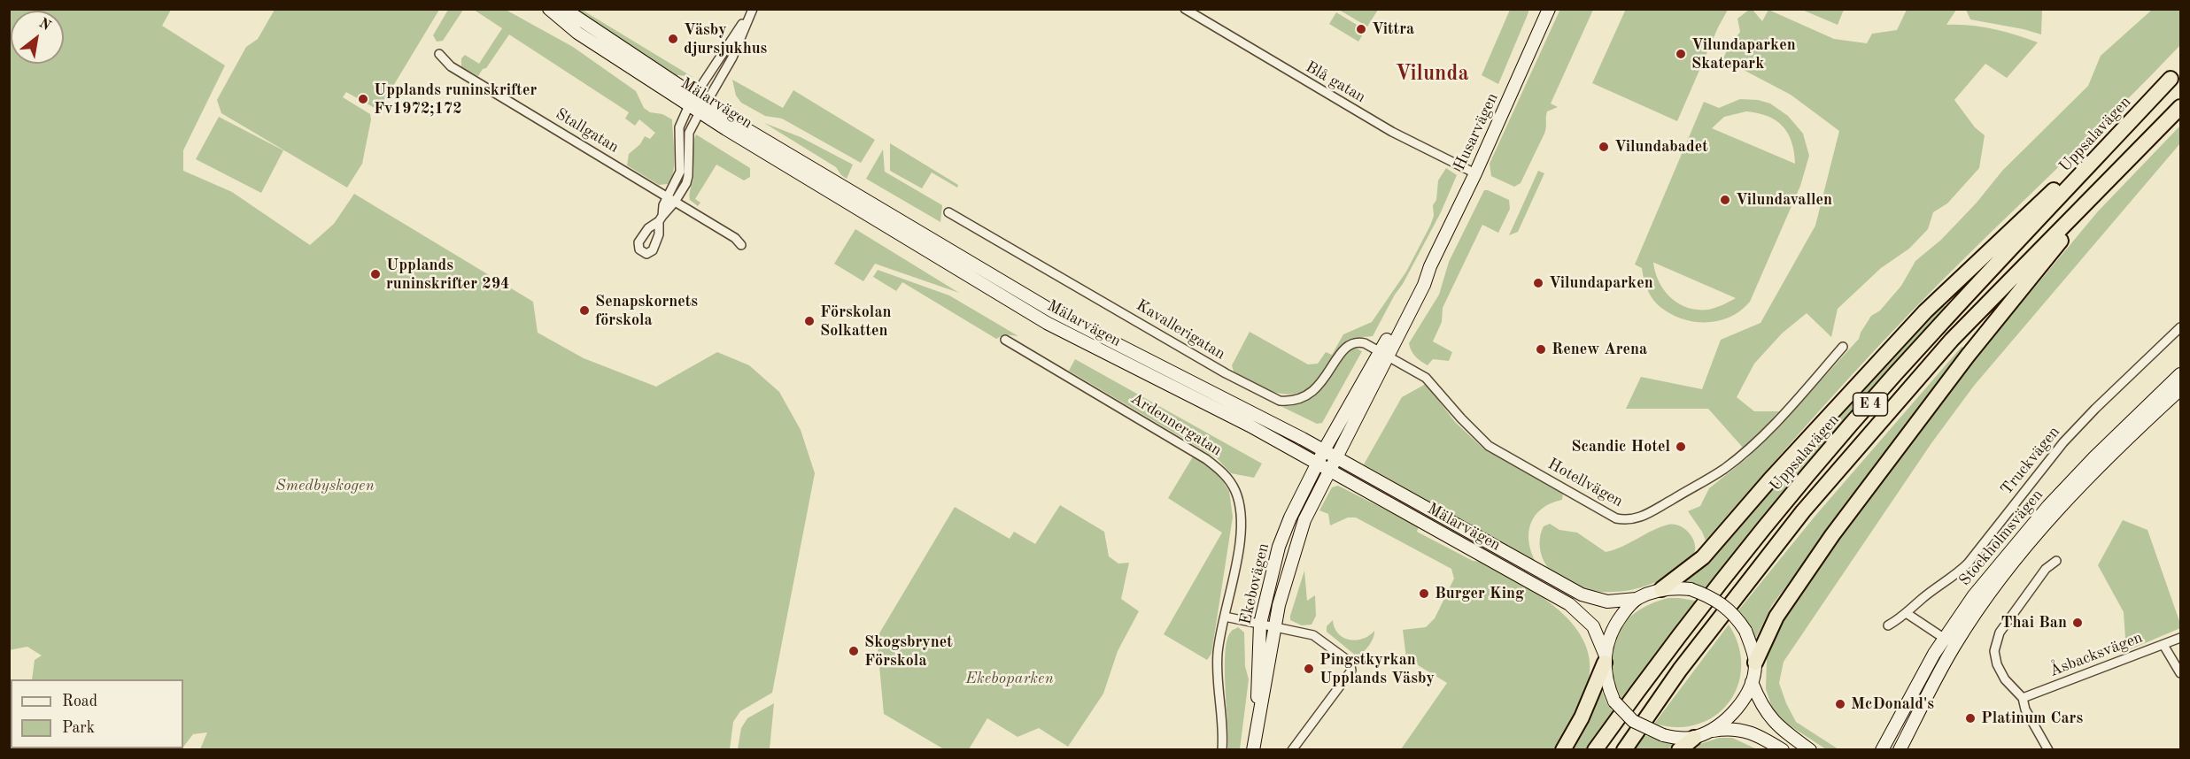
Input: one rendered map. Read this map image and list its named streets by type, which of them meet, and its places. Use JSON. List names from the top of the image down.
{
  "streets": {
    "highway": ["Uppsalavägen", "E 4"],
    "main road": [
      "Mälarvägen",
      "Husarvägen",
      "Stockholmsvägen",
      "Ekebovägen"
    ],
    "street": [
      "Blå gatan",
      "Stallgatan",
      "Kavallerigatan",
      "Ardennergatan",
      "Truckvägen",
      "Hotellvägen",
      "Åsbacksvägen"
    ]
  },
  "crossings": [
    ["Blå gatan", "Husarvägen"],
    ["Mälarvägen", "Husarvägen"],
    ["Mälarvägen", "Ekebovägen"],
    ["Husarvägen", "Kavallerigatan"],
    ["Husarvägen", "Hotellvägen"],
    ["Husarvägen", "Ekebovägen"],
    ["Kavallerigatan", "Hotellvägen"]
  ],
  "districts": ["Vilunda"],
  "parks": ["Smedbyskogen", "Ekeboparken"],
  "places": [
    "Vittra",
    "Väsby djursjukhus",
    "Vilundaparken Skatepark",
    "Upplands runinskrifter Fv1972;172",
    "Vilundabadet",
    "Vilundavallen",
    "Upplands runinskrifter 294",
    "Vilundaparken",
    "Senapskornets förskola",
    "Förskolan Solkatten",
    "Renew Arena",
    "Scandic Hotel",
    "Burger King",
    "Thai Ban",
    "Skogsbrynet Förskola",
    "Pingstkyrkan Upplands Väsby",
    "McDonald's",
    "Platinum Cars"
  ],
  "legend": ["Road", "Park"],
  "north": "top right"
}
